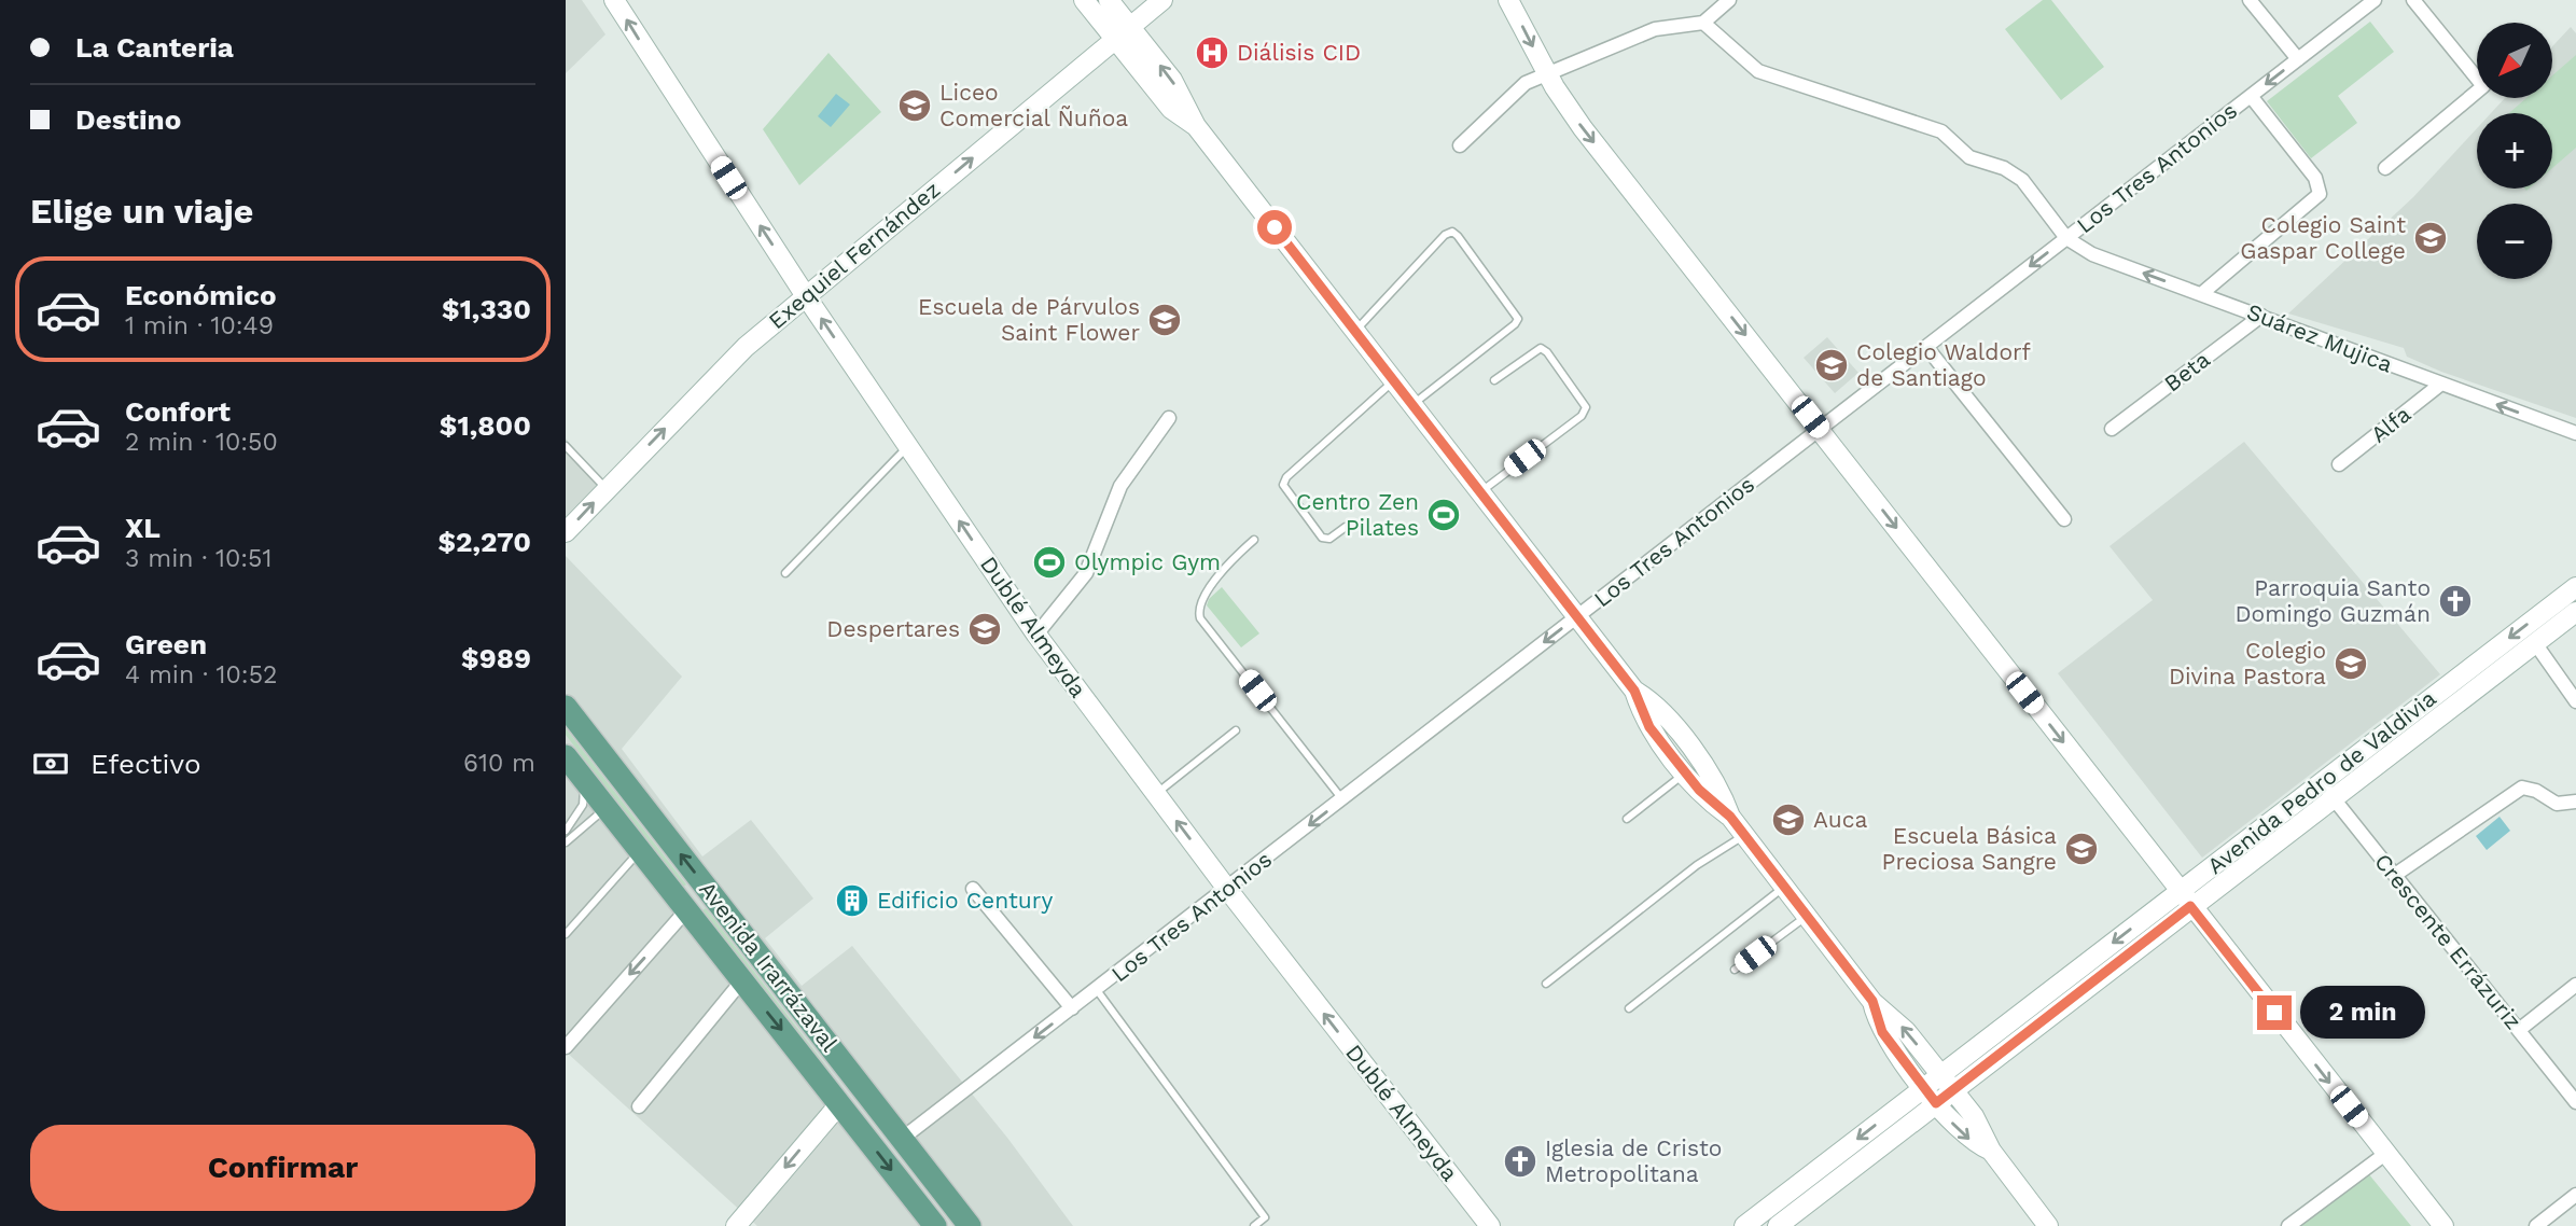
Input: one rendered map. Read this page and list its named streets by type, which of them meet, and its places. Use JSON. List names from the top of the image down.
{
  "streets": {
    "main road": [
      "Exequiel Fernández",
      "Dublé Almeyda",
      "Avenida Pedro de Valdivia",
      "Avenida Irarrázaval"
    ],
    "street": [
      "Los Tres Antonios",
      "Suárez Mujica",
      "Beta",
      "Alfa",
      "Crescente Errázuriz"
    ]
  },
  "crossings": [
    ["Los Tres Antonios", "Suárez Mujica"],
    ["Los Tres Antonios", "Dublé Almeyda"],
    ["Los Tres Antonios", "Avenida Irarrázaval"],
    ["Exequiel Fernández", "Dublé Almeyda"],
    ["Suárez Mujica", "Beta"],
    ["Suárez Mujica", "Alfa"],
    ["Avenida Pedro de Valdivia", "Crescente Errázuriz"]
  ],
  "one_way": [
    "Los Tres Antonios",
    "Exequiel Fernández",
    "Suárez Mujica",
    "Dublé Almeyda"
  ],
  "places": {
    "hospital": ["Diálisis CID"],
    "school or university": [
      "Liceo Comercial Ñuñoa",
      "Colegio Saint Gaspar College",
      "Escuela de Párvulos Saint Flower",
      "Colegio Waldorf de Santiago",
      "Despertares",
      "Colegio Divina Pastora",
      "Auca",
      "Escuela Básica Preciosa Sangre"
    ],
    "sports": ["Centro Zen Pilates", "Olympic Gym"],
    "church": ["Parroquia Santo Domingo Guzmán", "Iglesia de Cristo Metropolitana"],
    "building": ["Edificio Century"]
  },
  "north": "bottom left",
  "page": {
    "banner": ["La Canteria", "Destino"],
    "map_buttons": ["+", "−"],
    "heading": "Elige un viaje",
    "list": [
      {
        "name": "Económico",
        "note": "1 min · 10:49",
        "value": "$1,330"
      },
      {
        "name": "Confort",
        "note": "2 min · 10:50",
        "value": "$1,800"
      },
      {
        "name": "XL",
        "note": "3 min · 10:51",
        "value": "$2,270"
      },
      {
        "name": "Green",
        "note": "4 min · 10:52",
        "value": "$989"
      }
    ],
    "pay": ["Efectivo", "610 m"],
    "bubble": "2 min",
    "buttons": "Confirmar"
  }
}
